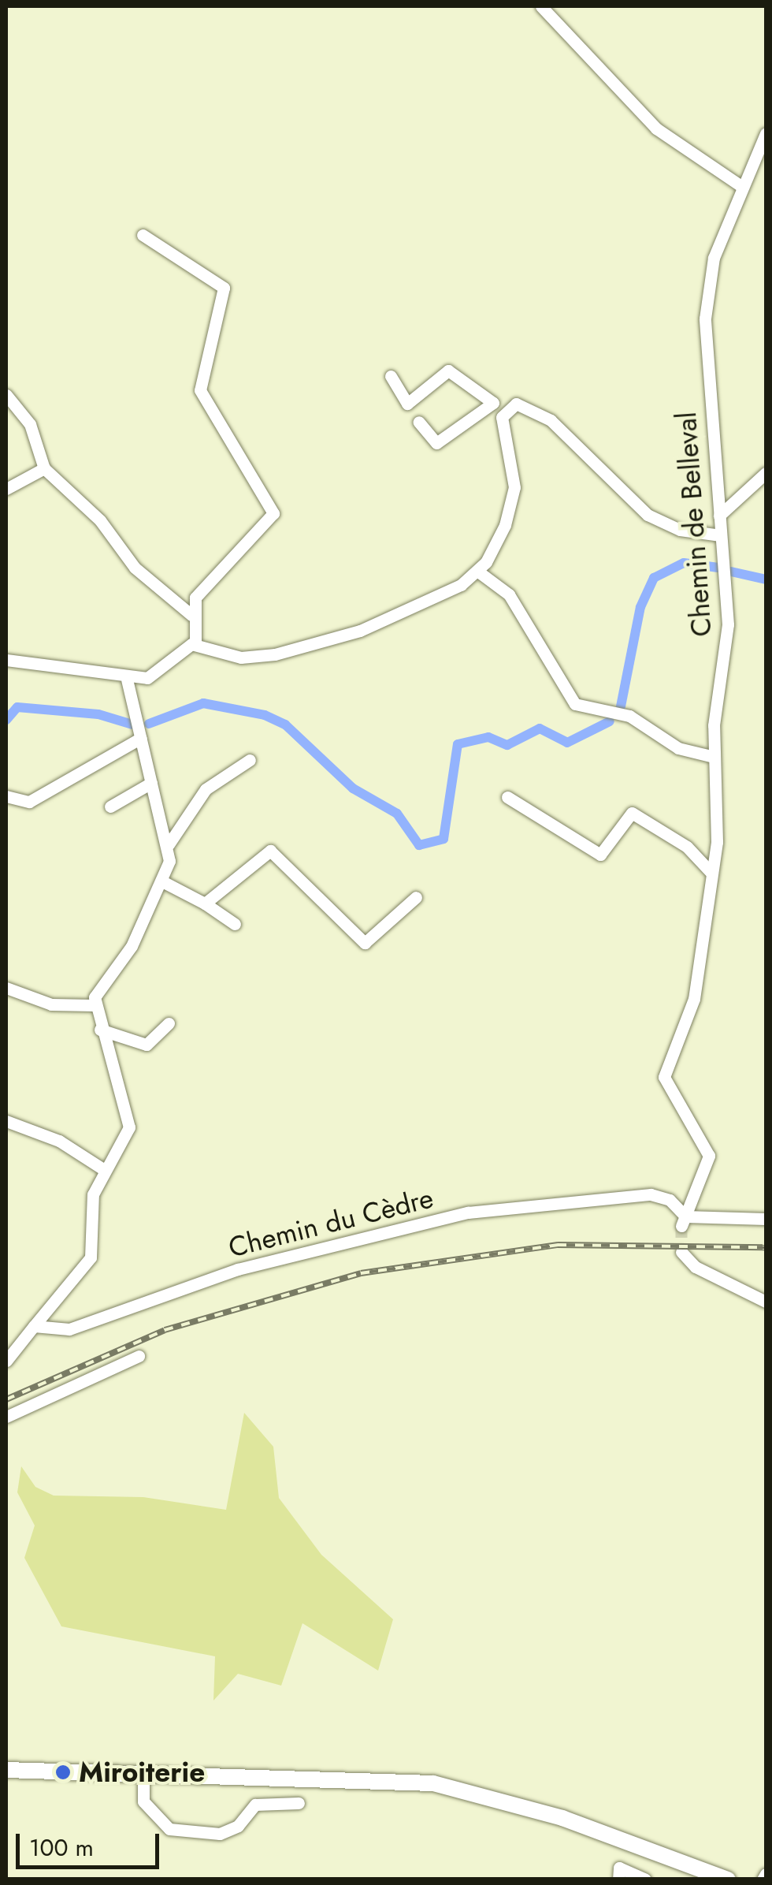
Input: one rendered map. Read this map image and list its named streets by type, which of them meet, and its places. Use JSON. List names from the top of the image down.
{
  "streets": {
    "street": ["Chemin de Belleval", "Chemin du Cèdre"]
  },
  "crossings": [
    ["Chemin de Belleval", "Chemin du Cèdre"]
  ],
  "places": ["Miroiterie"],
  "scale_bar": "100 m"
}
